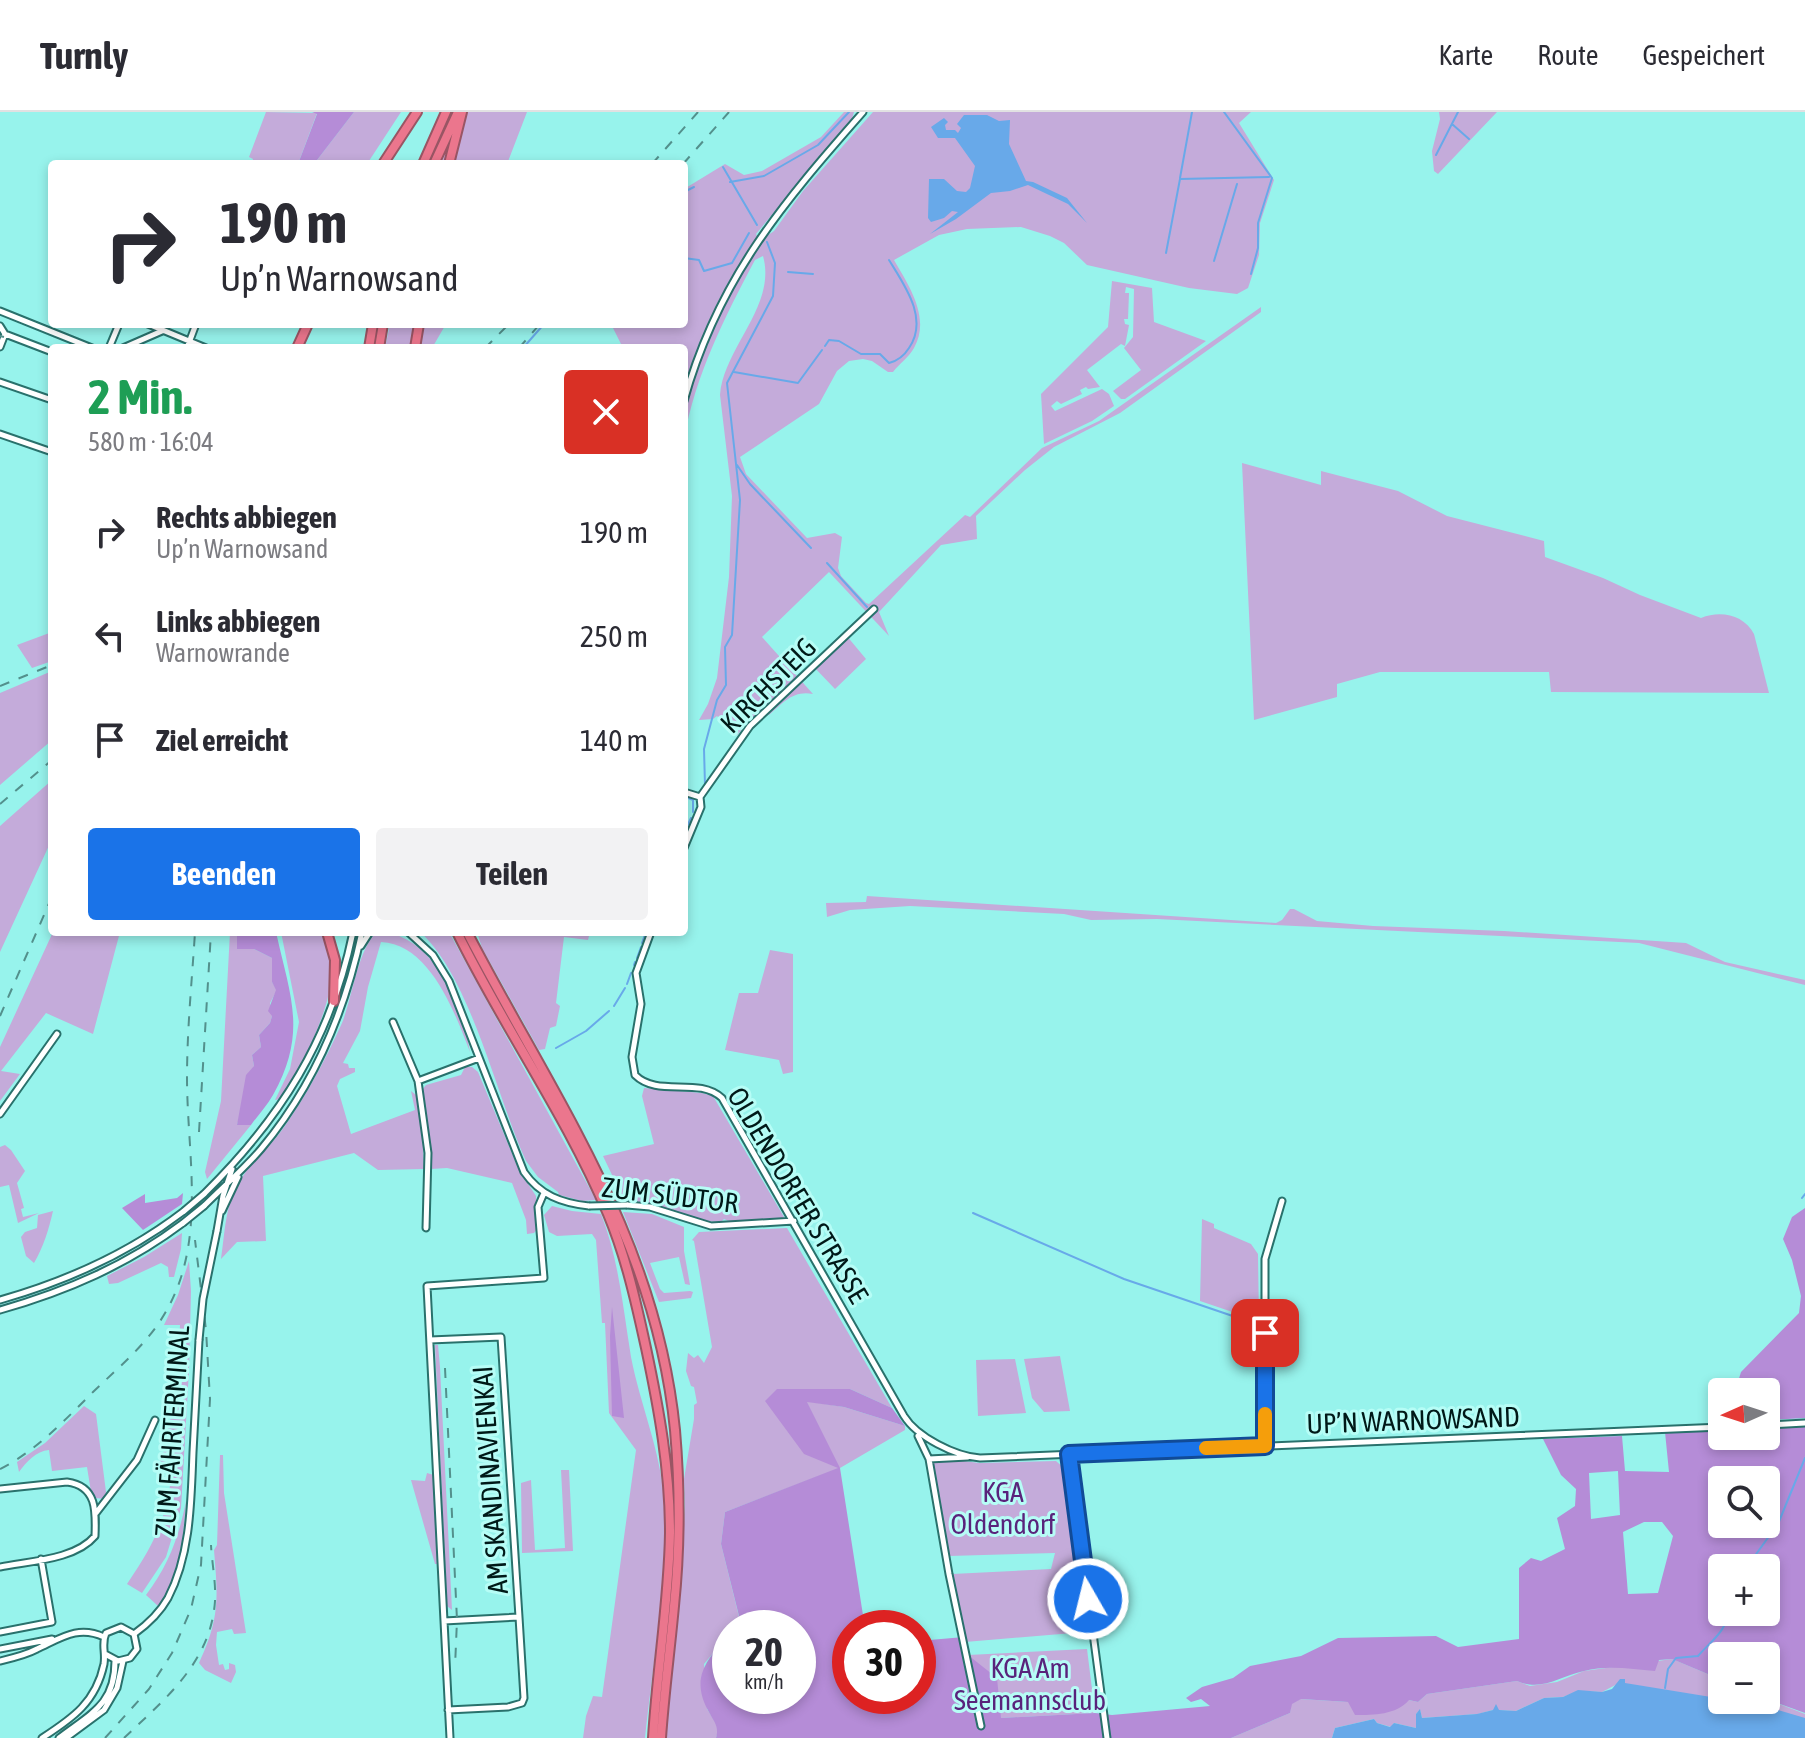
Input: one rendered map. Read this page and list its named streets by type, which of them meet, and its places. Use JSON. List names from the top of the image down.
{
  "streets": {
    "street": [
      "KIRCHSTEIG",
      "ZUM SÜDTOR",
      "OLDENDORFER STRASSE",
      "UP’N WARNOWSAND",
      "ZUM FÄHRTERMINAL",
      "AM SKANDINAVIENKAI"
    ]
  },
  "crossings": [
    ["ZUM SÜDTOR", "OLDENDORFER STRASSE"],
    ["ZUM SÜDTOR", "AM SKANDINAVIENKAI"],
    ["OLDENDORFER STRASSE", "UP’N WARNOWSAND"]
  ],
  "parks": ["KGA Oldendorf", "KGA Am Seemannsclub"],
  "north": "left",
  "page": {
    "header": "Turnly",
    "nav": ["Karte", "Route", "Gespeichert"],
    "turn": ["190 m", "Up’n Warnowsand"],
    "heading": ["2 Min.", "580 m · 16:04"],
    "list": [
      {
        "name": "Rechts abbiegen",
        "note": "Up’n Warnowsand",
        "value": "190 m"
      },
      {
        "name": "Links abbiegen",
        "note": "Warnowrande",
        "value": "250 m"
      },
      {
        "name": "Ziel erreicht",
        "value": "140 m"
      }
    ],
    "buttons": ["Beenden", "Teilen"],
    "map_buttons": ["+", "−"],
    "speed": "20 km/h",
    "limit": "30"
  }
}
